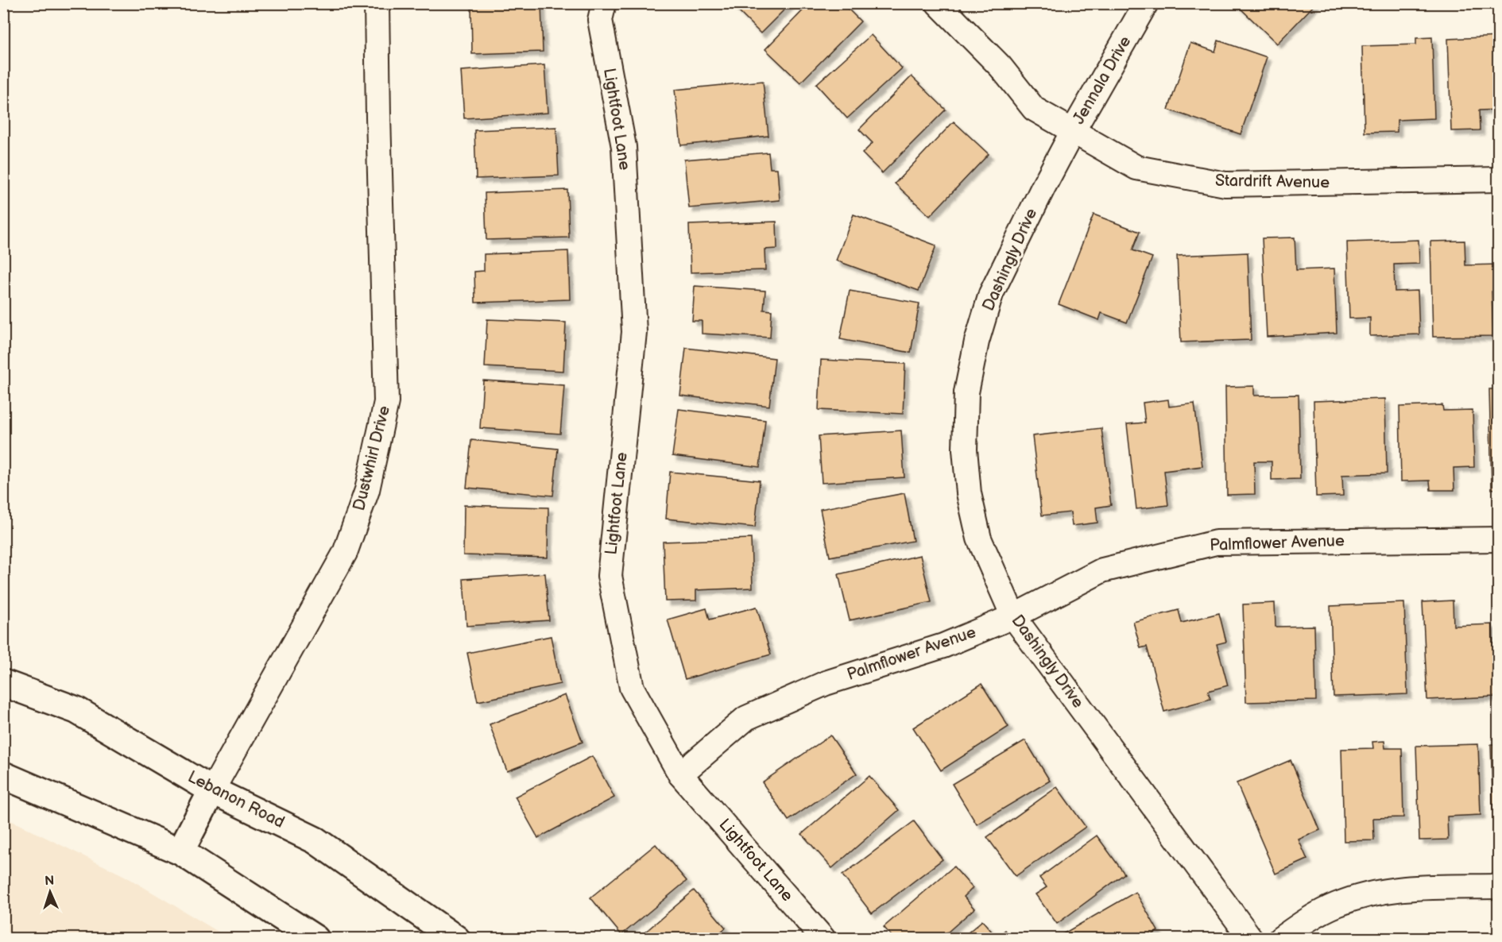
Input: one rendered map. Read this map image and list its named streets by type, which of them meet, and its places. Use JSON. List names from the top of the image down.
{
  "streets": {
    "main road": ["Lebanon Road"],
    "street": [
      "Jennala Drive",
      "Lightfoot Lane",
      "Stardrift Avenue",
      "Dashingly Drive",
      "Dustwhirl Drive",
      "Palmflower Avenue"
    ]
  },
  "crossings": [
    ["Jennala Drive", "Stardrift Avenue"],
    ["Jennala Drive", "Dashingly Drive"],
    ["Lightfoot Lane", "Palmflower Avenue"],
    ["Stardrift Avenue", "Dashingly Drive"],
    ["Dashingly Drive", "Palmflower Avenue"],
    ["Dustwhirl Drive", "Lebanon Road"]
  ],
  "north": "top"
}
